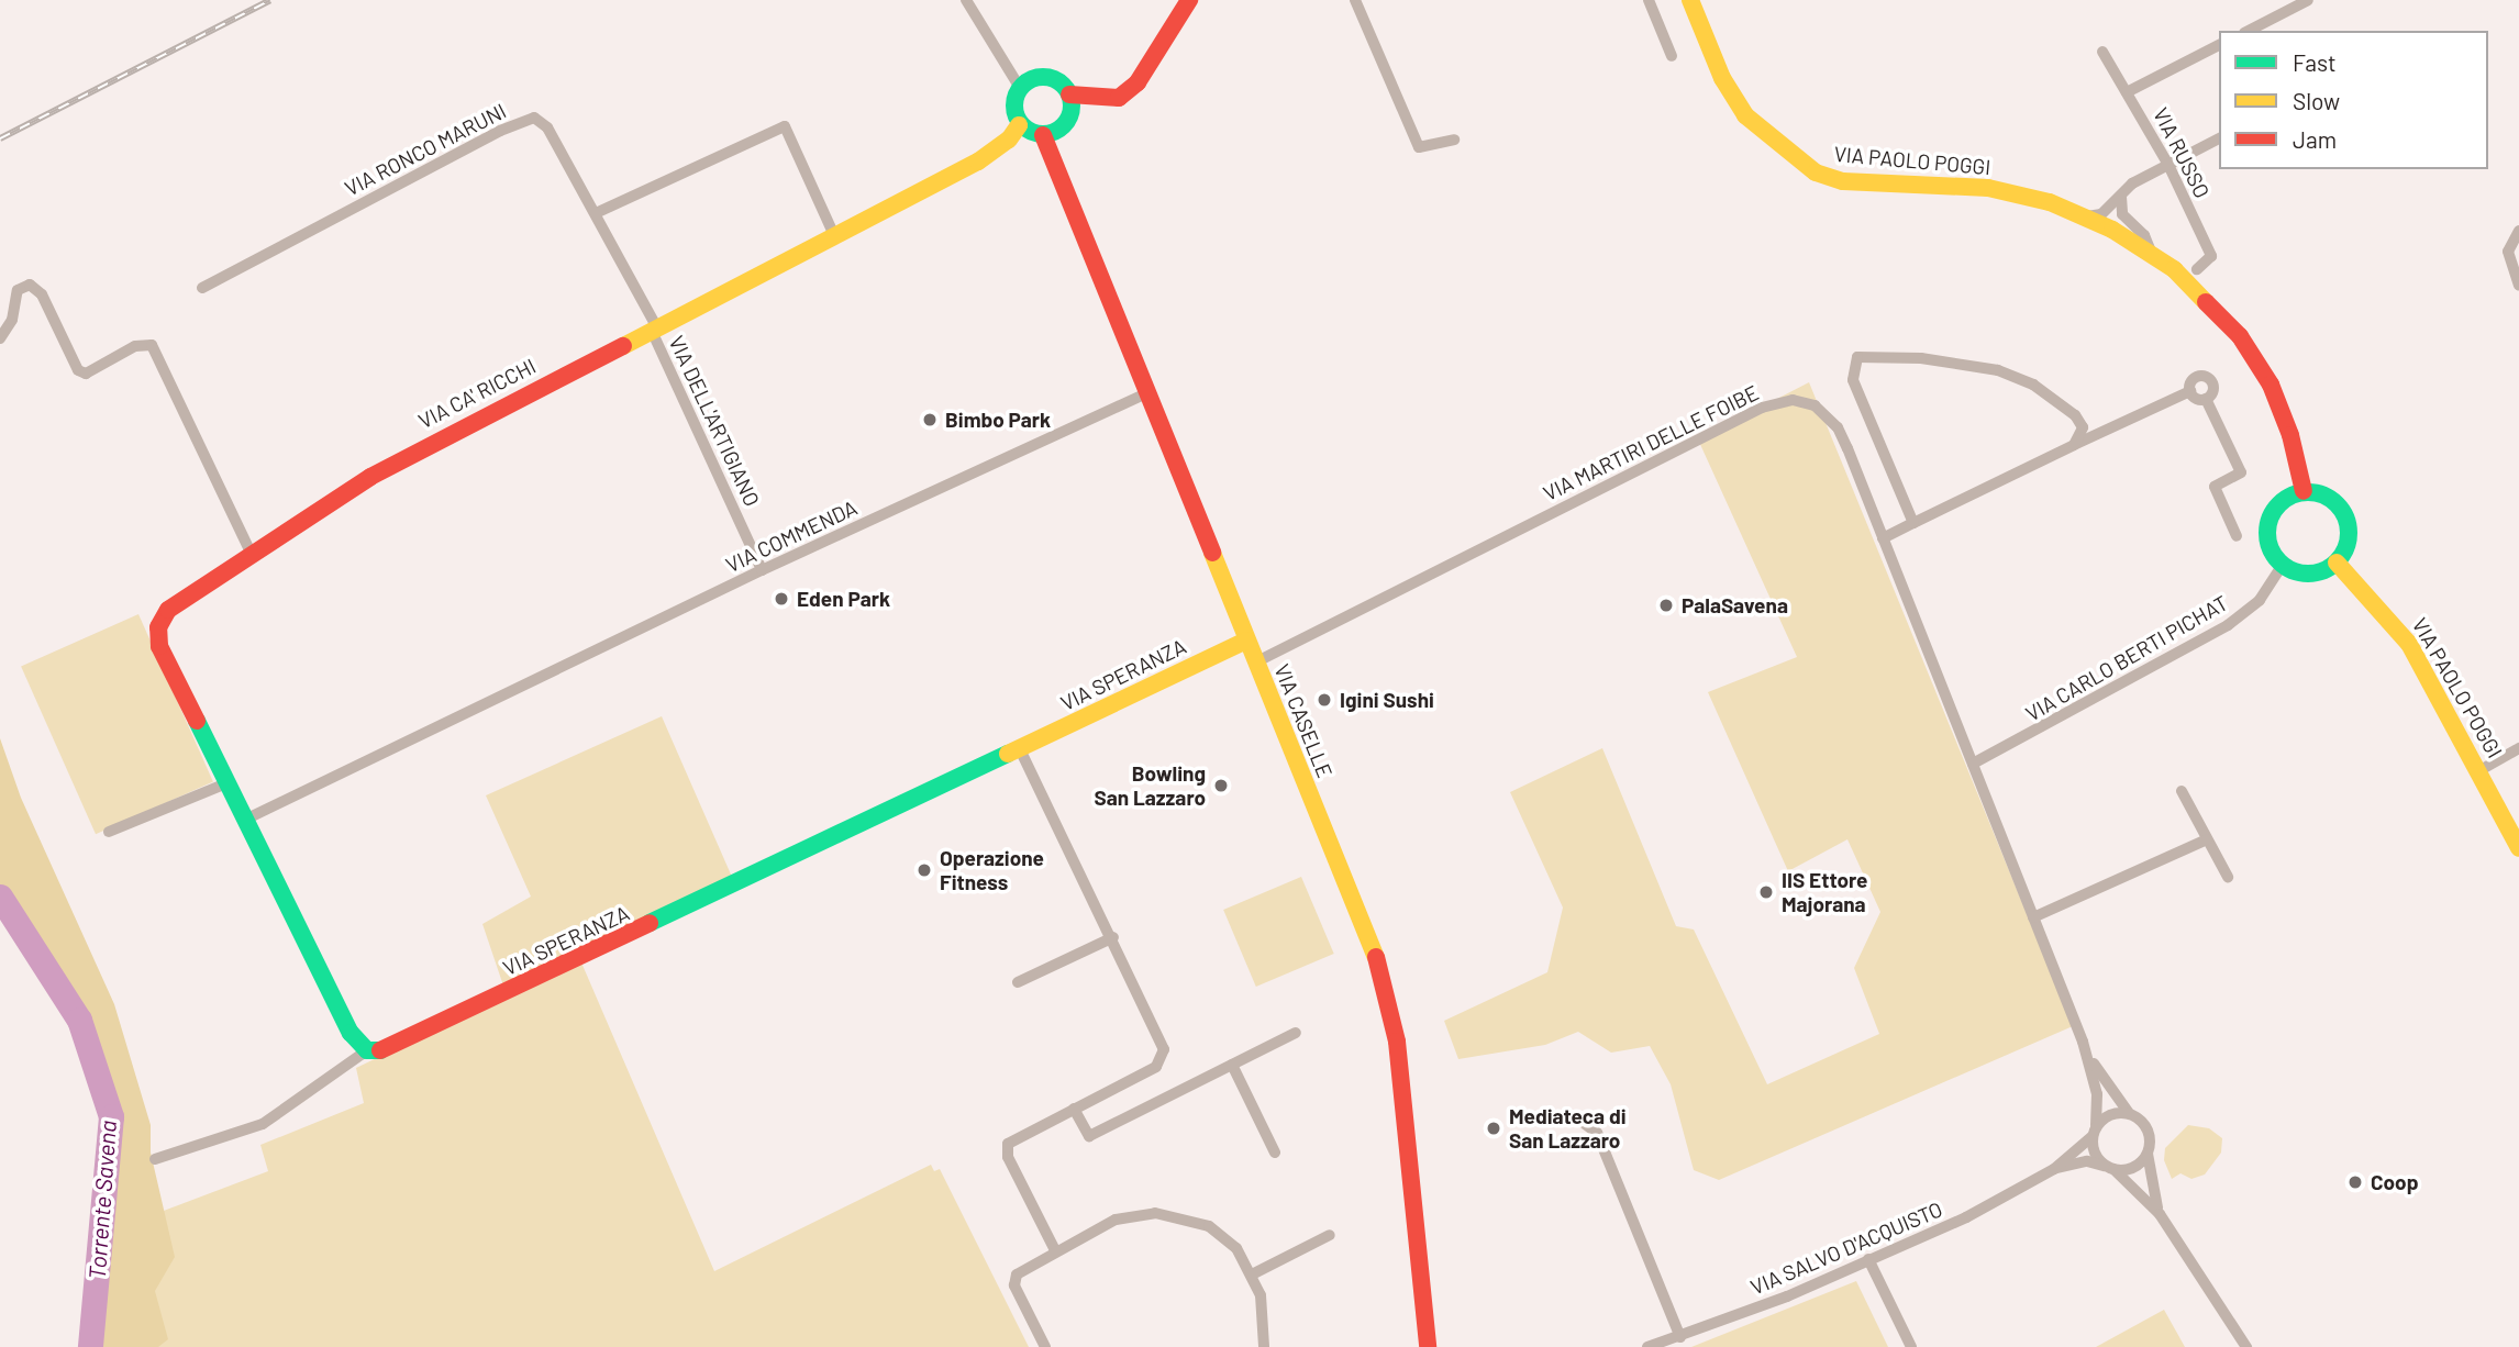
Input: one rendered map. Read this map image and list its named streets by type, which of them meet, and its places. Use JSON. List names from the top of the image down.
{
  "streets": {
    "street": [
      "VIA RONCO MARUNI",
      "VIA RUSSO",
      "VIA PAOLO POGGI",
      "VIA CA' RICCHI",
      "VIA DELL'ARTIGIANO",
      "VIA MARTIRI DELLE FOIBE",
      "VIA COMMENDA",
      "VIA CARLO BERTI PICHAT",
      "VIA SPERANZA",
      "VIA CASELLE",
      "VIA SALVO D'ACQUISTO"
    ]
  },
  "crossings": [
    ["VIA RONCO MARUNI", "VIA CA' RICCHI"],
    ["VIA RONCO MARUNI", "VIA DELL'ARTIGIANO"],
    ["VIA PAOLO POGGI", "VIA CARLO BERTI PICHAT"],
    ["VIA CA' RICCHI", "VIA DELL'ARTIGIANO"],
    ["VIA CA' RICCHI", "VIA CASELLE"],
    ["VIA DELL'ARTIGIANO", "VIA COMMENDA"],
    ["VIA MARTIRI DELLE FOIBE", "VIA CARLO BERTI PICHAT"],
    ["VIA MARTIRI DELLE FOIBE", "VIA CASELLE"],
    ["VIA COMMENDA", "VIA CASELLE"],
    ["VIA SPERANZA", "VIA CASELLE"]
  ],
  "water": ["Torrente Savena"],
  "places": [
    "Bimbo Park",
    "Eden Park",
    "PalaSavena",
    "Igini Sushi",
    "Bowling San Lazzaro",
    "Operazione Fitness",
    "IIS Ettore Majorana",
    "Mediateca di San Lazzaro",
    "Coop"
  ],
  "legend": ["Fast", "Slow", "Jam"]
}
